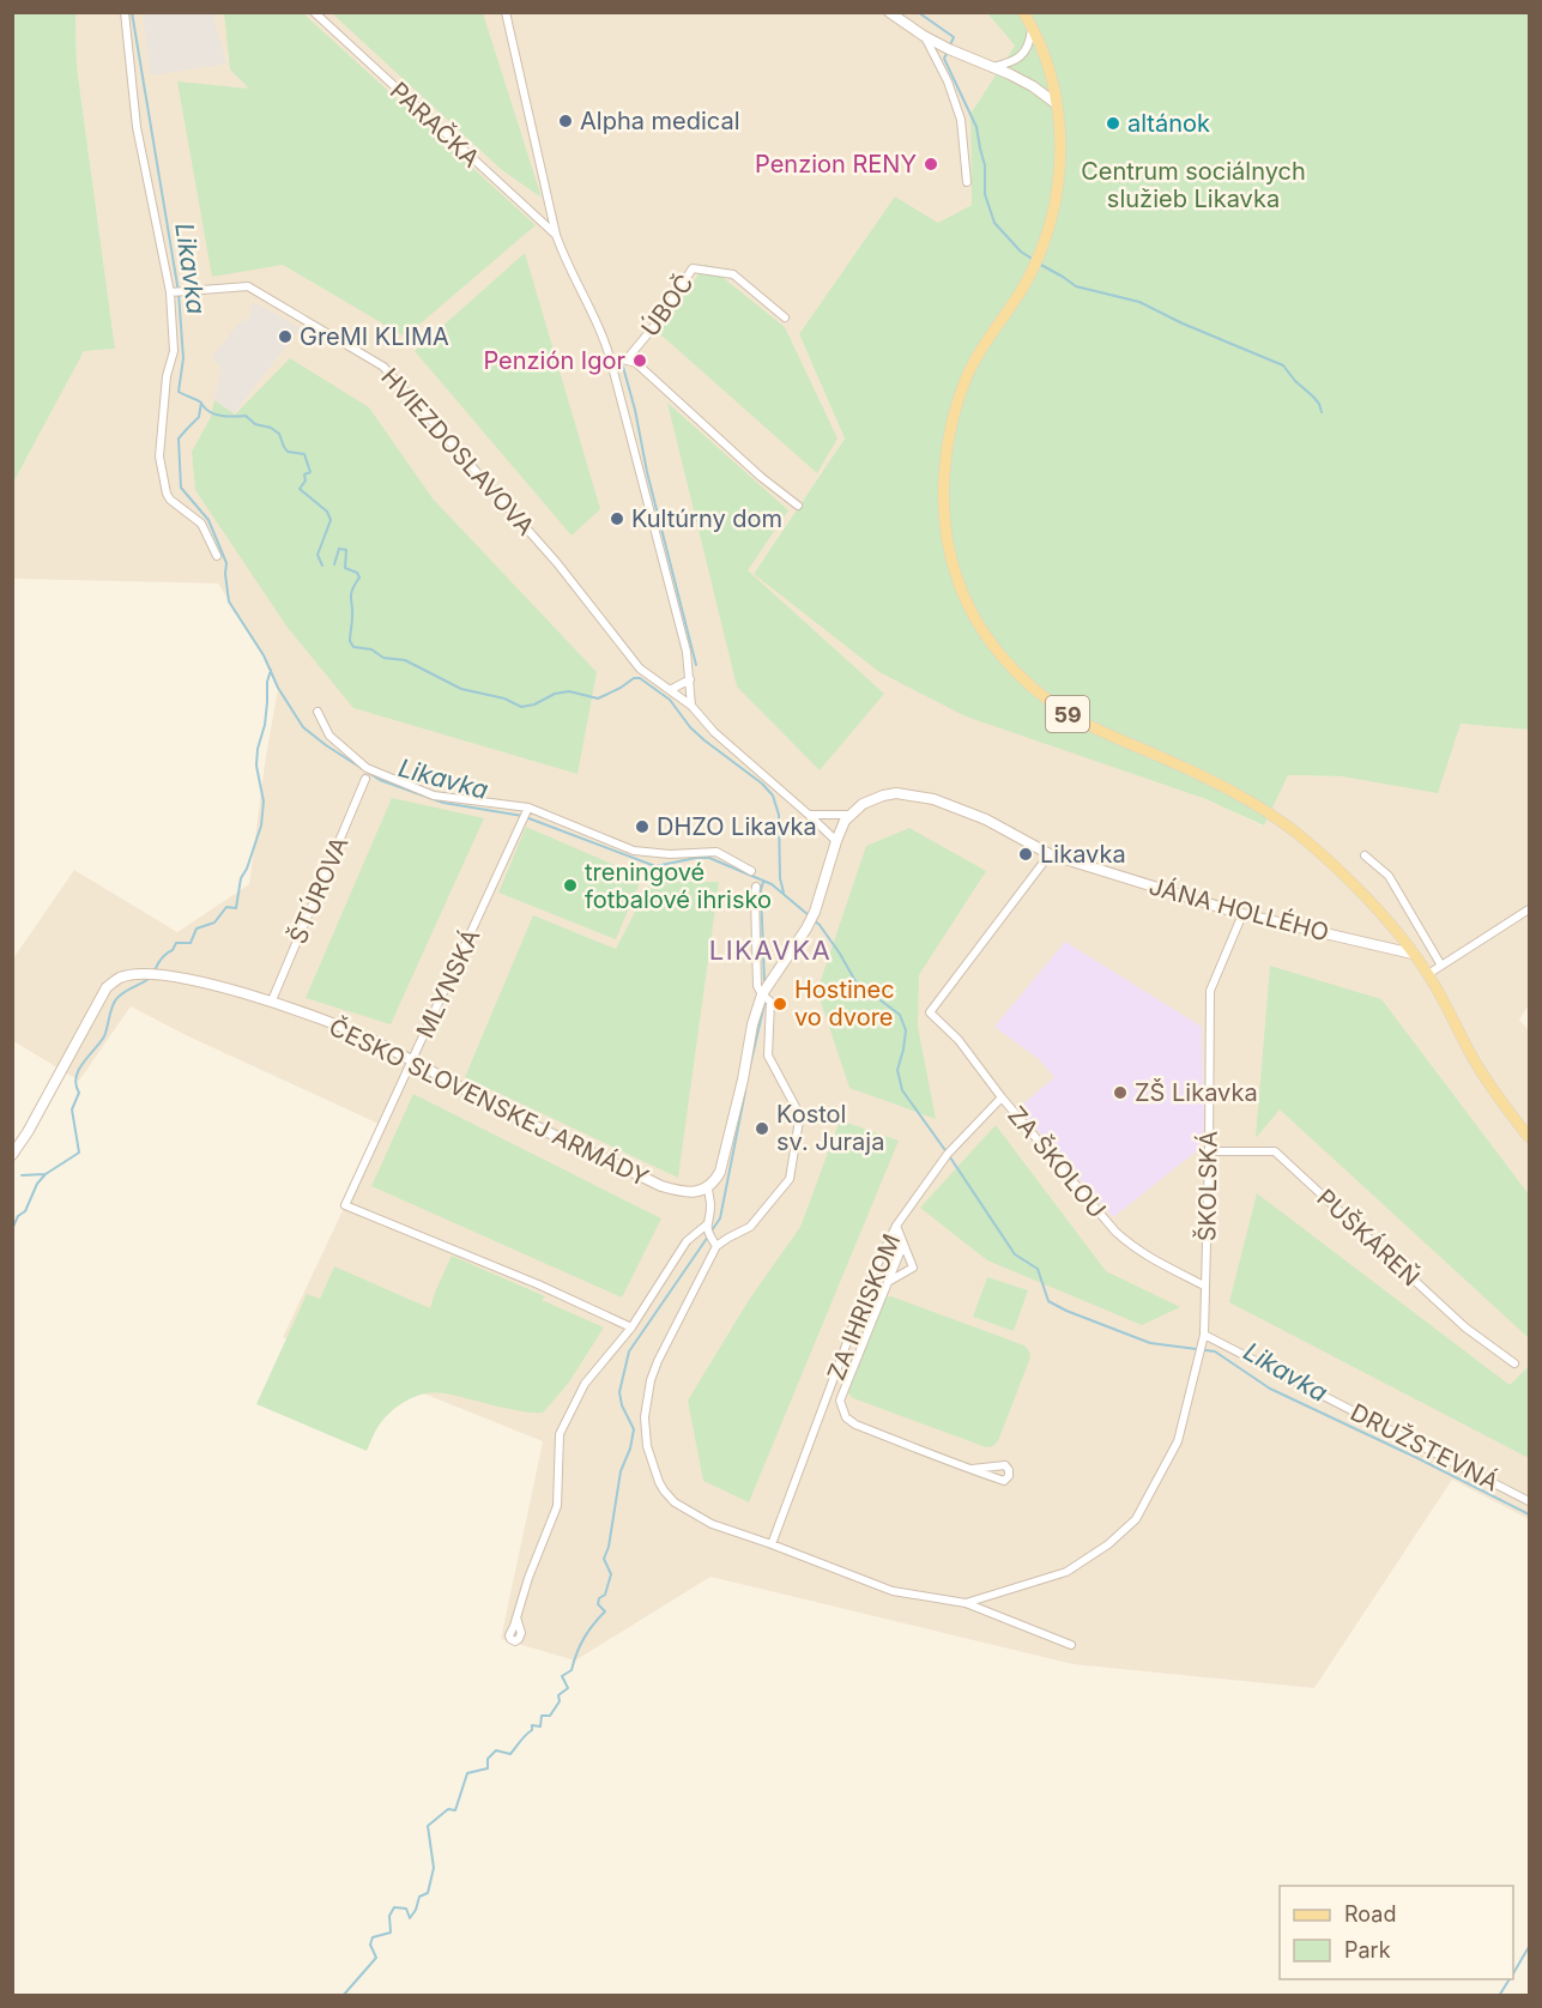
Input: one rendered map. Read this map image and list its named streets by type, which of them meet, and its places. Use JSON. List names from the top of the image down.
{
  "streets": {
    "main road": ["59"],
    "street": [
      "PARAČKA",
      "ÚBOČ",
      "HVIEZDOSLAVOVA",
      "ŠTÚROVA",
      "JÁNA HOLLÉHO",
      "MLYNSKÁ",
      "ČESKO SLOVENSKEJ ARMÁDY",
      "ZA ŠKOLOU",
      "ŠKOLSKÁ",
      "PUŠKÁREŇ",
      "ZA IHRISKOM",
      "DRUŽSTEVNÁ"
    ]
  },
  "crossings": [
    ["59", "JÁNA HOLLÉHO"],
    ["ŠTÚROVA", "ČESKO SLOVENSKEJ ARMÁDY"],
    ["JÁNA HOLLÉHO", "ZA ŠKOLOU"],
    ["JÁNA HOLLÉHO", "ŠKOLSKÁ"],
    ["MLYNSKÁ", "ČESKO SLOVENSKEJ ARMÁDY"],
    ["ZA ŠKOLOU", "ŠKOLSKÁ"],
    ["ZA ŠKOLOU", "ZA IHRISKOM"],
    ["ŠKOLSKÁ", "PUŠKÁREŇ"],
    ["ŠKOLSKÁ", "DRUŽSTEVNÁ"]
  ],
  "districts": ["LIKAVKA"],
  "water": ["Likavka"],
  "parks": ["Centrum sociálnych služieb Likavka"],
  "places": [
    "Alpha medical",
    "altánok",
    "Penzion RENY",
    "GreMI KLIMA",
    "Penzión Igor",
    "Kultúrny dom",
    "DHZO Likavka",
    "Likavka",
    "treningové fotbalové ihrisko",
    "Hostinec vo dvore",
    "ZŠ Likavka",
    "Kostol sv. Juraja"
  ],
  "legend": ["Road", "Park"]
}
